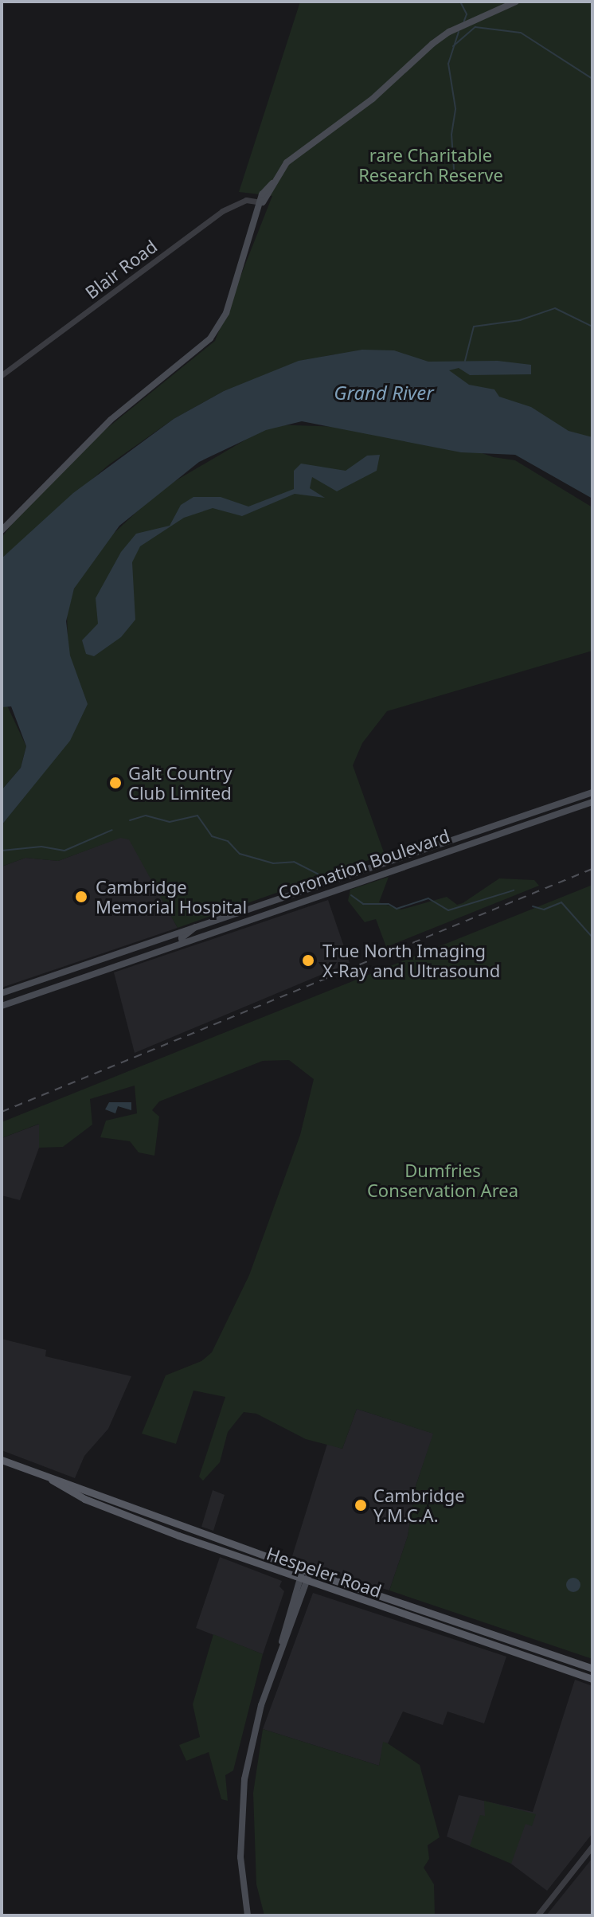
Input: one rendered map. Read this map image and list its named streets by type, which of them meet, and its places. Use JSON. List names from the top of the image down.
{
  "streets": {
    "main road": ["Coronation Boulevard", "Hespeler Road"],
    "street": ["Blair Road"]
  },
  "water": ["Grand River"],
  "parks": ["rare Charitable Research Reserve", "Dumfries Conservation Area"],
  "places": [
    "Galt Country Club Limited",
    "Cambridge Memorial Hospital",
    "True North Imaging X-Ray and Ultrasound",
    "Cambridge Y.M.C.A."
  ]
}
